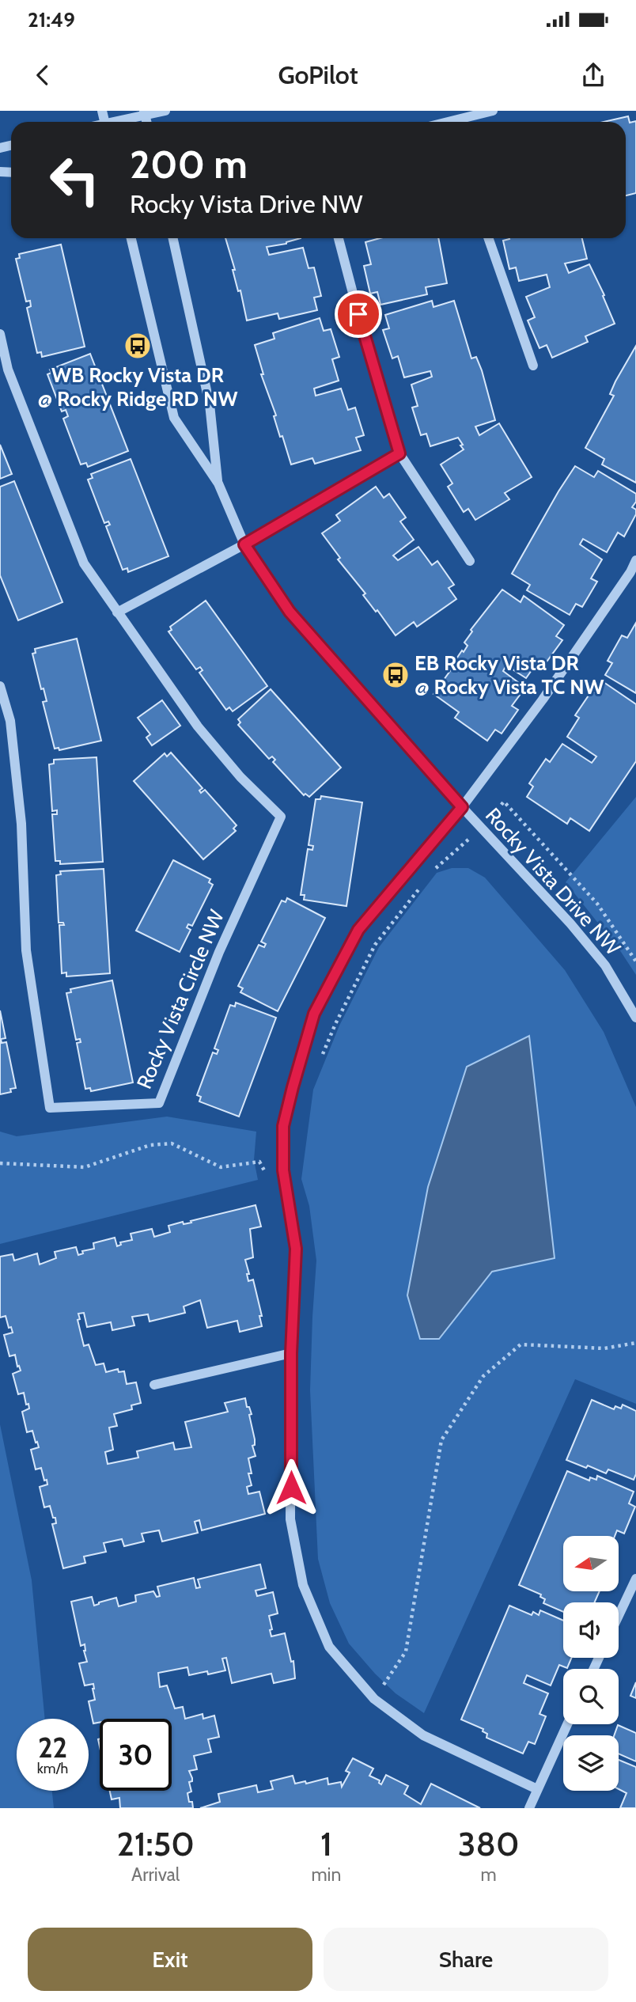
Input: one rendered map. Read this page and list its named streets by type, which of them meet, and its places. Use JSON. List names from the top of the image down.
{
  "streets": {
    "street": ["Rocky Vista Drive NW", "Rocky Vista Circle NW"]
  },
  "places": {
    "bus stop": ["WB Rocky Vista DR @ Rocky Ridge RD NW", "EB Rocky Vista DR @ Rocky Vista TC NW"]
  },
  "north": "left",
  "page": {
    "status": "21:49",
    "header": "GoPilot",
    "turn": ["200 m", "Rocky Vista Drive NW"],
    "speed": "22 km/h",
    "limit": "30",
    "eta": [
      "21:50",
      "Arrival",
      "1",
      "min",
      "380",
      "m"
    ],
    "buttons": ["Exit", "Share"]
  }
}
